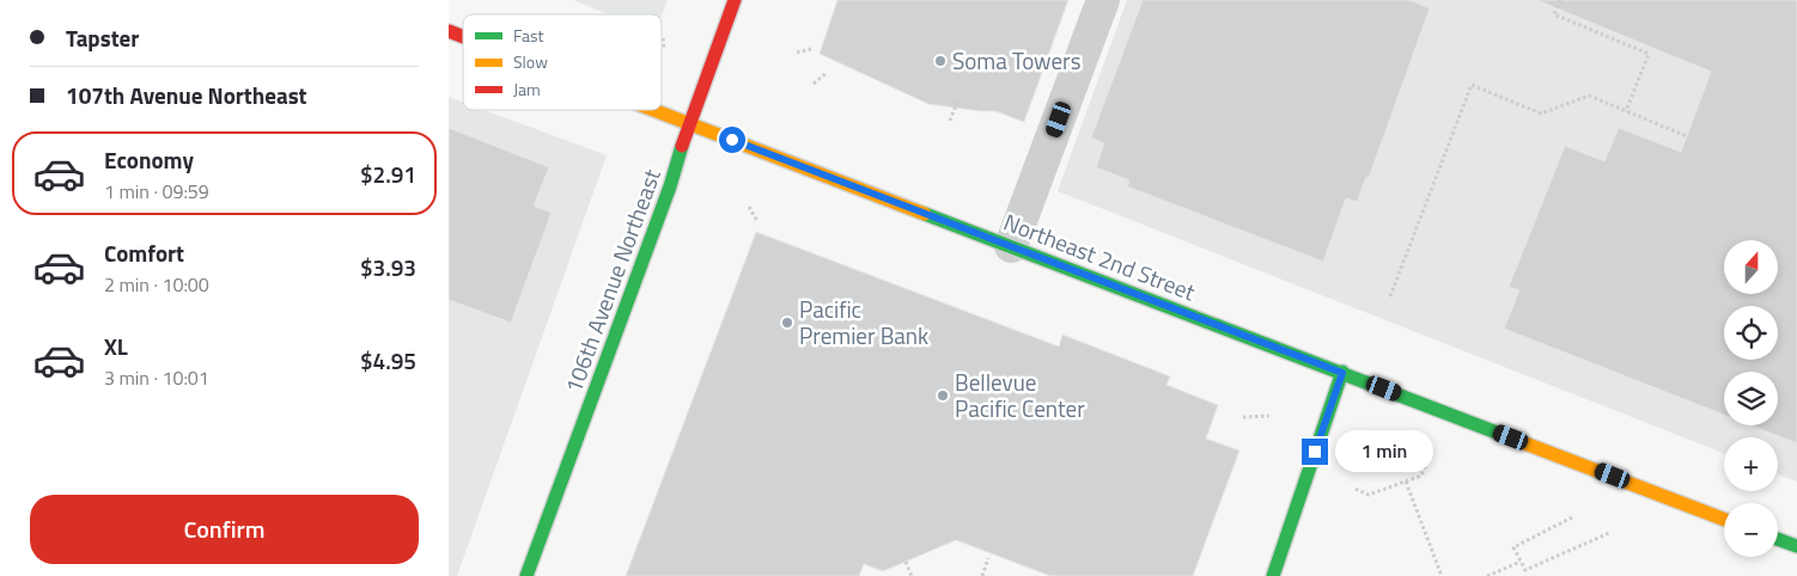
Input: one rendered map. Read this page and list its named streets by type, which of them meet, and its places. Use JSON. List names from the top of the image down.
{
  "streets": {
    "street": ["Northeast 2nd Street", "106th Avenue Northeast"]
  },
  "crossings": [
    ["Northeast 2nd Street", "106th Avenue Northeast"]
  ],
  "places": ["Soma Towers", "Pacific Premier Bank", "Bellevue Pacific Center"],
  "legend": ["Fast", "Slow", "Jam"],
  "north": "top",
  "page": {
    "banner": ["Tapster", "107th Avenue Northeast"],
    "list": [
      {
        "name": "Economy",
        "note": "1 min · 09:59",
        "value": "$2.91"
      },
      {
        "name": "Comfort",
        "note": "2 min · 10:00",
        "value": "$3.93"
      },
      {
        "name": "XL",
        "note": "3 min · 10:01",
        "value": "$4.95"
      }
    ],
    "map_buttons": ["+", "−"],
    "bubble": "1 min",
    "buttons": "Confirm"
  }
}
